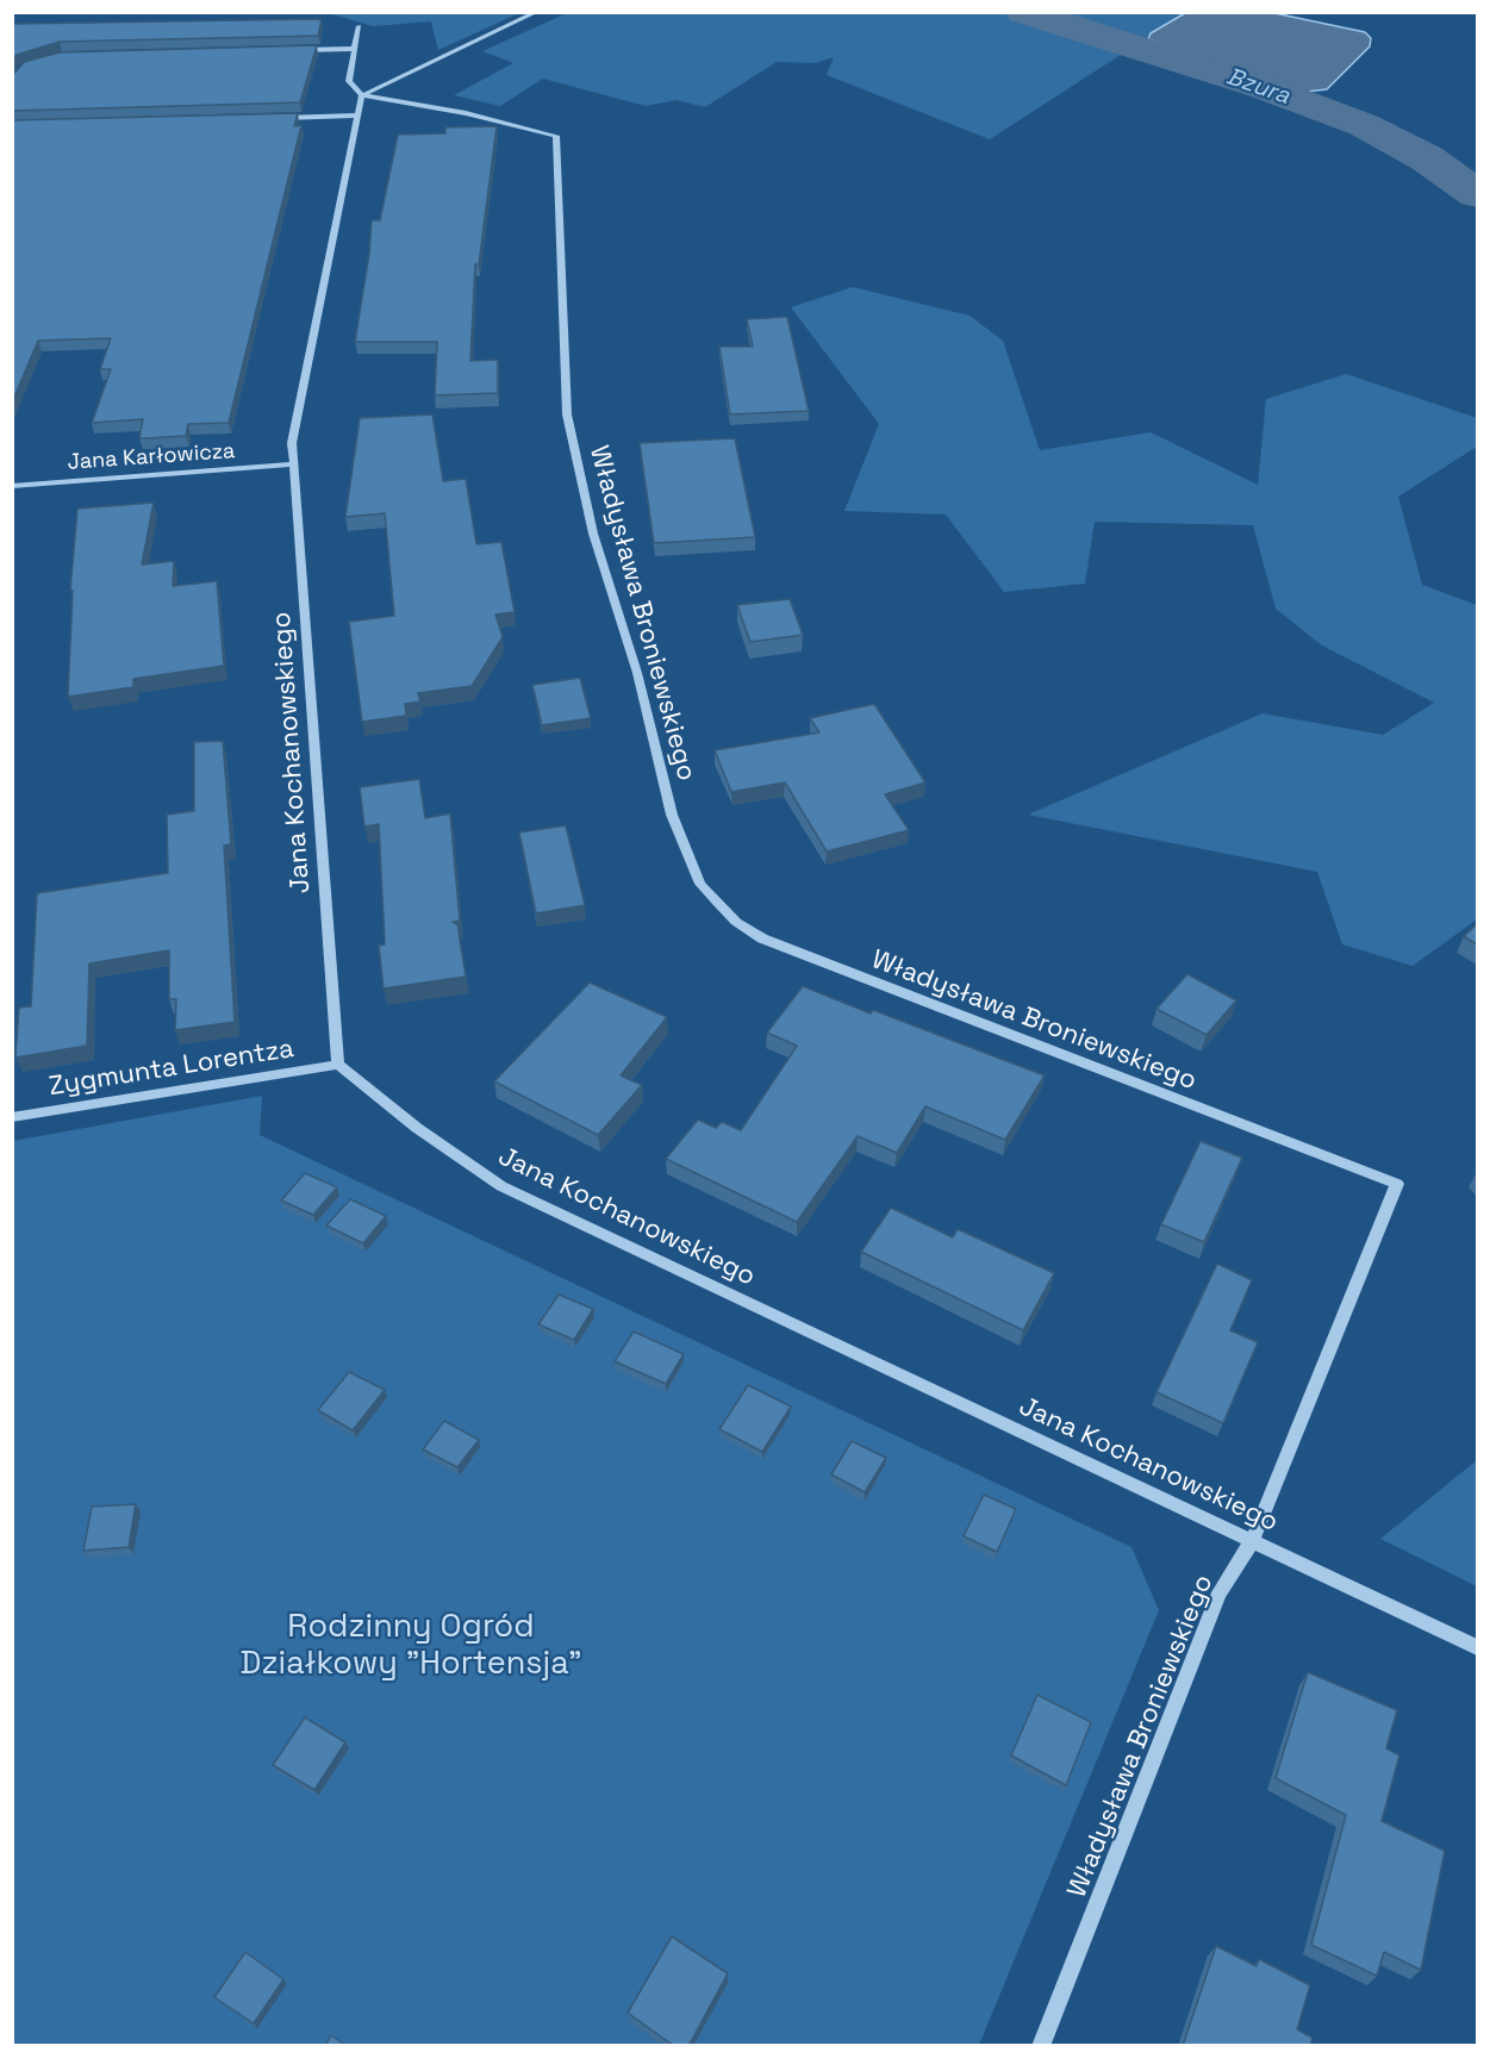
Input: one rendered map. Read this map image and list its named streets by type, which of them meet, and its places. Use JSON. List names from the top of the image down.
{
  "streets": {
    "street": [
      "Jana Karłowicza",
      "Władysława Broniewskiego",
      "Jana Kochanowskiego",
      "Zygmunta Lorentza"
    ]
  },
  "crossings": [
    ["Jana Karłowicza", "Jana Kochanowskiego"],
    ["Władysława Broniewskiego", "Jana Kochanowskiego"],
    ["Jana Kochanowskiego", "Zygmunta Lorentza"]
  ],
  "water": ["Bzura"],
  "parks": ["Rodzinny Ogród Działkowy \"Hortensja\""]
}
